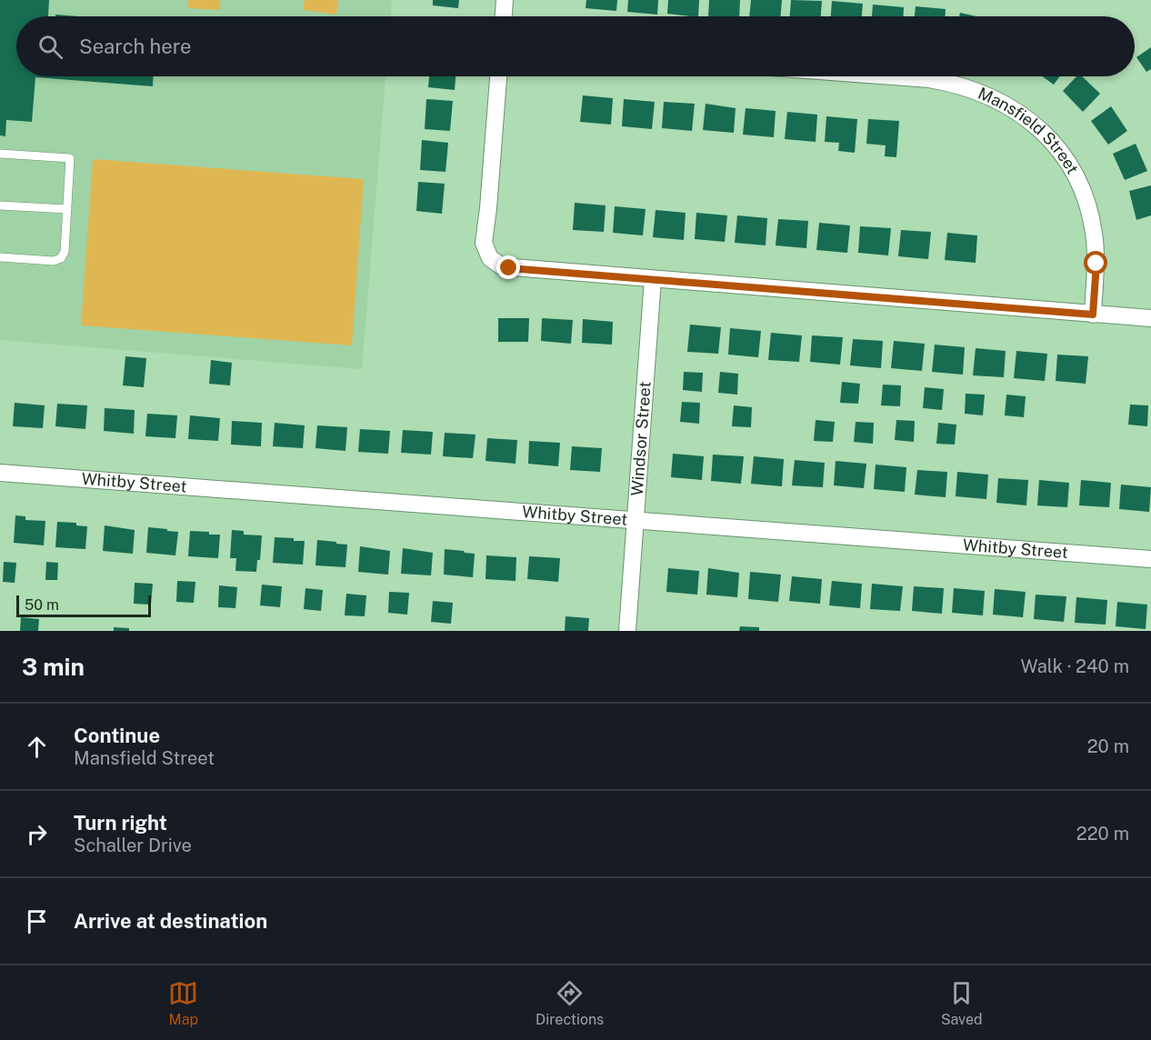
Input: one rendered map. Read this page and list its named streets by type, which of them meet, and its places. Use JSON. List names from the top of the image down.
{
  "streets": {
    "street": ["Mansfield Street", "Windsor Street", "Whitby Street"]
  },
  "crossings": [
    ["Windsor Street", "Whitby Street"]
  ],
  "scale_bar": "50 m",
  "page": {
    "search": "Search here",
    "scale": "50 m",
    "heading": ["3 min", "Walk · 240 m"],
    "list": [
      ["Continue", "Mansfield Street", "20 m"],
      ["Turn right", "Schaller Drive", "220 m"],
      "Arrive at destination"
    ],
    "nav": ["Map", "Directions", "Saved"]
  }
}
